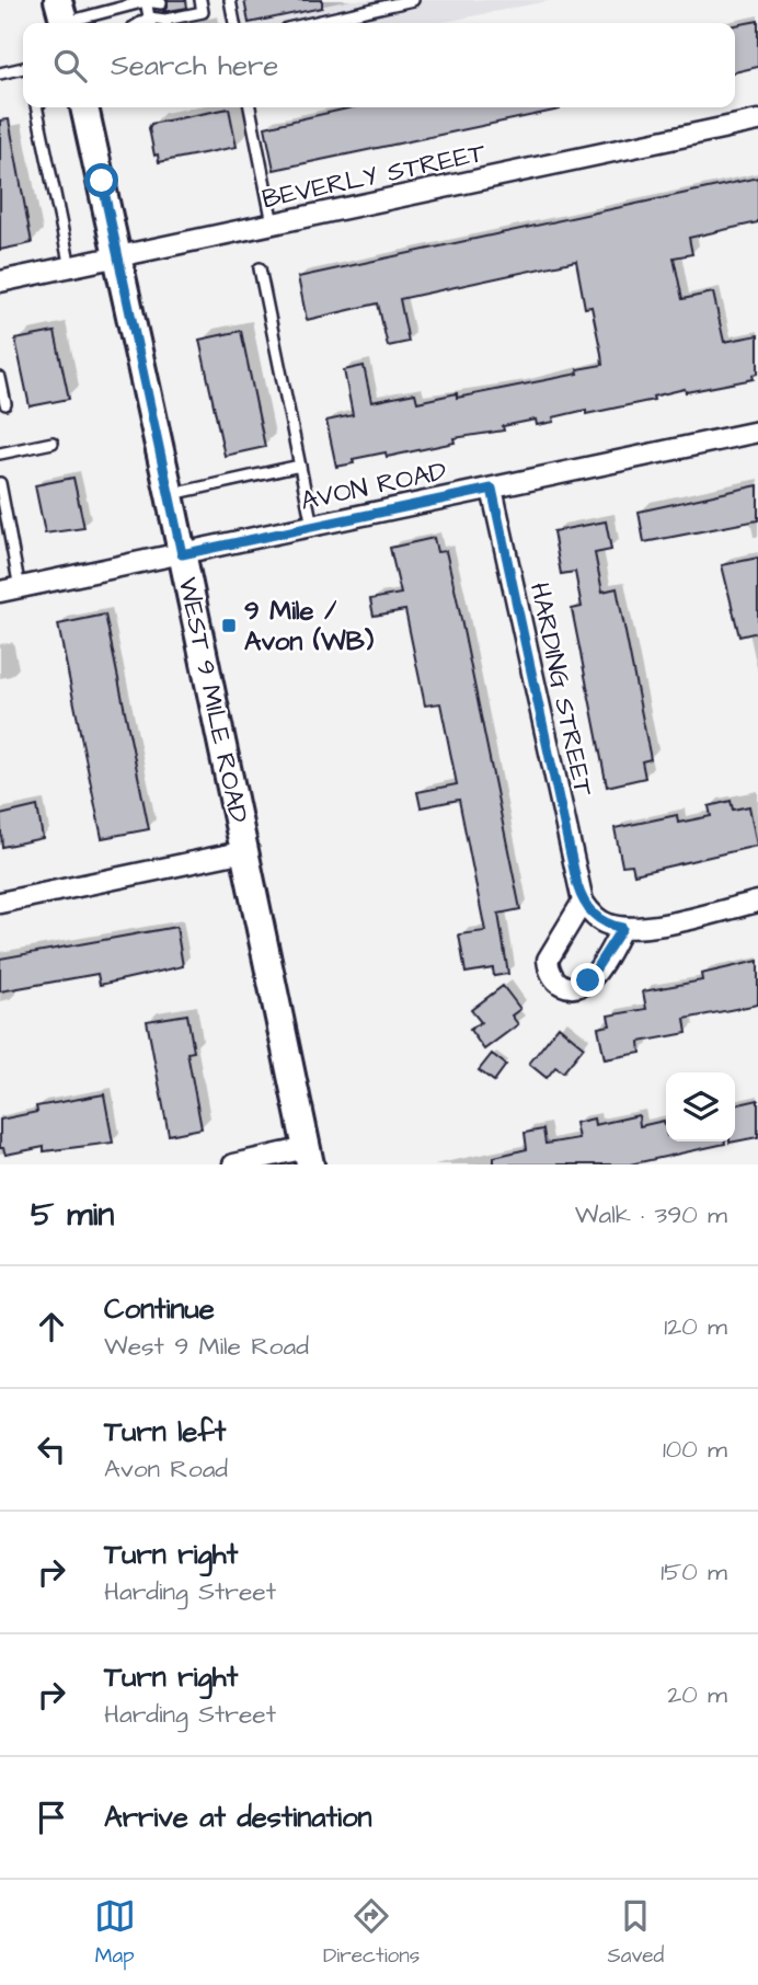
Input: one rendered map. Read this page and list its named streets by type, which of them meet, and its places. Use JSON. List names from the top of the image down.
{
  "streets": {
    "main road": ["WEST 9 MILE ROAD"],
    "street": ["BEVERLY STREET", "AVON ROAD", "HARDING STREET"]
  },
  "crossings": [
    ["BEVERLY STREET", "WEST 9 MILE ROAD"],
    ["AVON ROAD", "HARDING STREET"],
    ["AVON ROAD", "WEST 9 MILE ROAD"]
  ],
  "places": {
    "transit": ["9 Mile / Avon (WB)"]
  },
  "page": {
    "search": "Search here",
    "heading": ["5 min", "Walk · 390 m"],
    "list": [
      ["Continue", "West 9 Mile Road", "120 m"],
      ["Turn left", "Avon Road", "100 m"],
      ["Turn right", "Harding Street", "150 m"],
      ["Turn right", "Harding Street", "20 m"],
      "Arrive at destination"
    ],
    "nav": ["Map", "Directions", "Saved"]
  }
}
